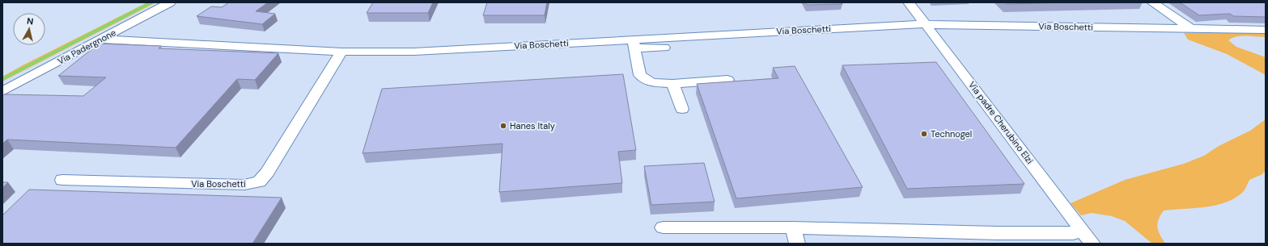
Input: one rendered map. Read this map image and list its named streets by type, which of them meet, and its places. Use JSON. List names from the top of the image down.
{
  "streets": {
    "street": ["Via Boschetti", "Via Padergnone", "Via padre Cherubino Elzi"]
  },
  "crossings": [
    ["Via Boschetti", "Via Padergnone"],
    ["Via Boschetti", "Via padre Cherubino Elzi"]
  ],
  "places": ["Hanes Italy", "Technogel"],
  "north": "top"
}
